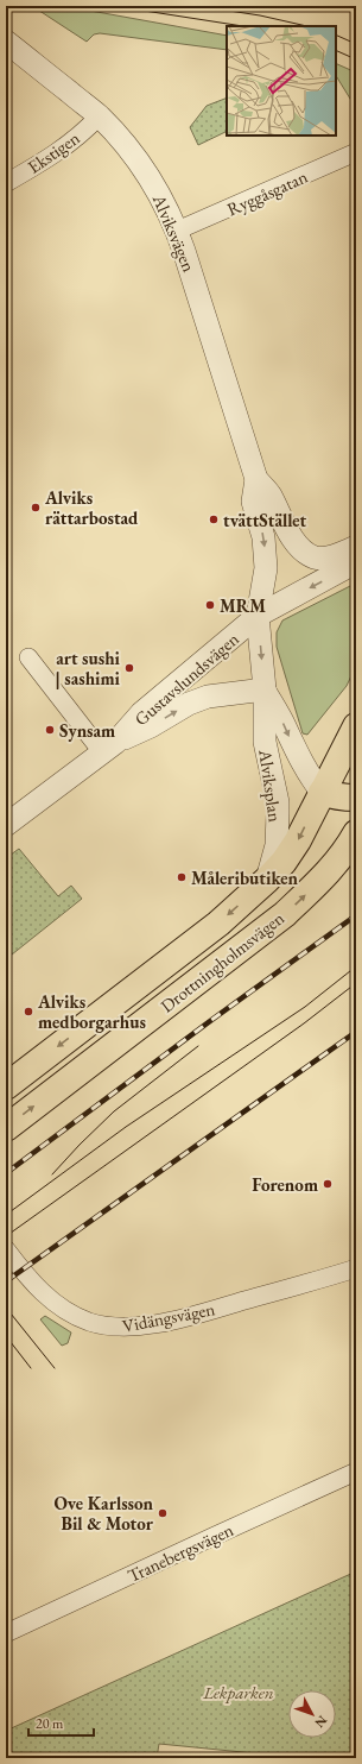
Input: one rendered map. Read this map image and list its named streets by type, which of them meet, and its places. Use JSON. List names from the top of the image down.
{
  "streets": {
    "main road": ["Drottningholmsvägen"],
    "street": [
      "Ekstigen",
      "Ryggåsgatan",
      "Alviksvägen",
      "Gustavslundsvägen",
      "Alviksplan",
      "Vidängsvägen",
      "Tranebergsvägen"
    ]
  },
  "crossings": [
    ["Ekstigen", "Alviksvägen"],
    ["Ryggåsgatan", "Alviksvägen"],
    ["Alviksvägen", "Gustavslundsvägen"],
    ["Alviksvägen", "Alviksplan"],
    ["Gustavslundsvägen", "Alviksplan"],
    ["Alviksplan", "Drottningholmsvägen"]
  ],
  "parks": ["Lekparken"],
  "places": [
    "Alviks rättarbostad",
    "tvättStället",
    "MRM",
    "art sushi | sashimi",
    "Synsam",
    "Måleributiken",
    "Alviks medborgarhus",
    "Forenom",
    "Ove Karlsson Bil & Motor"
  ],
  "scale_bar": "20 m",
  "north": "bottom right"
}
